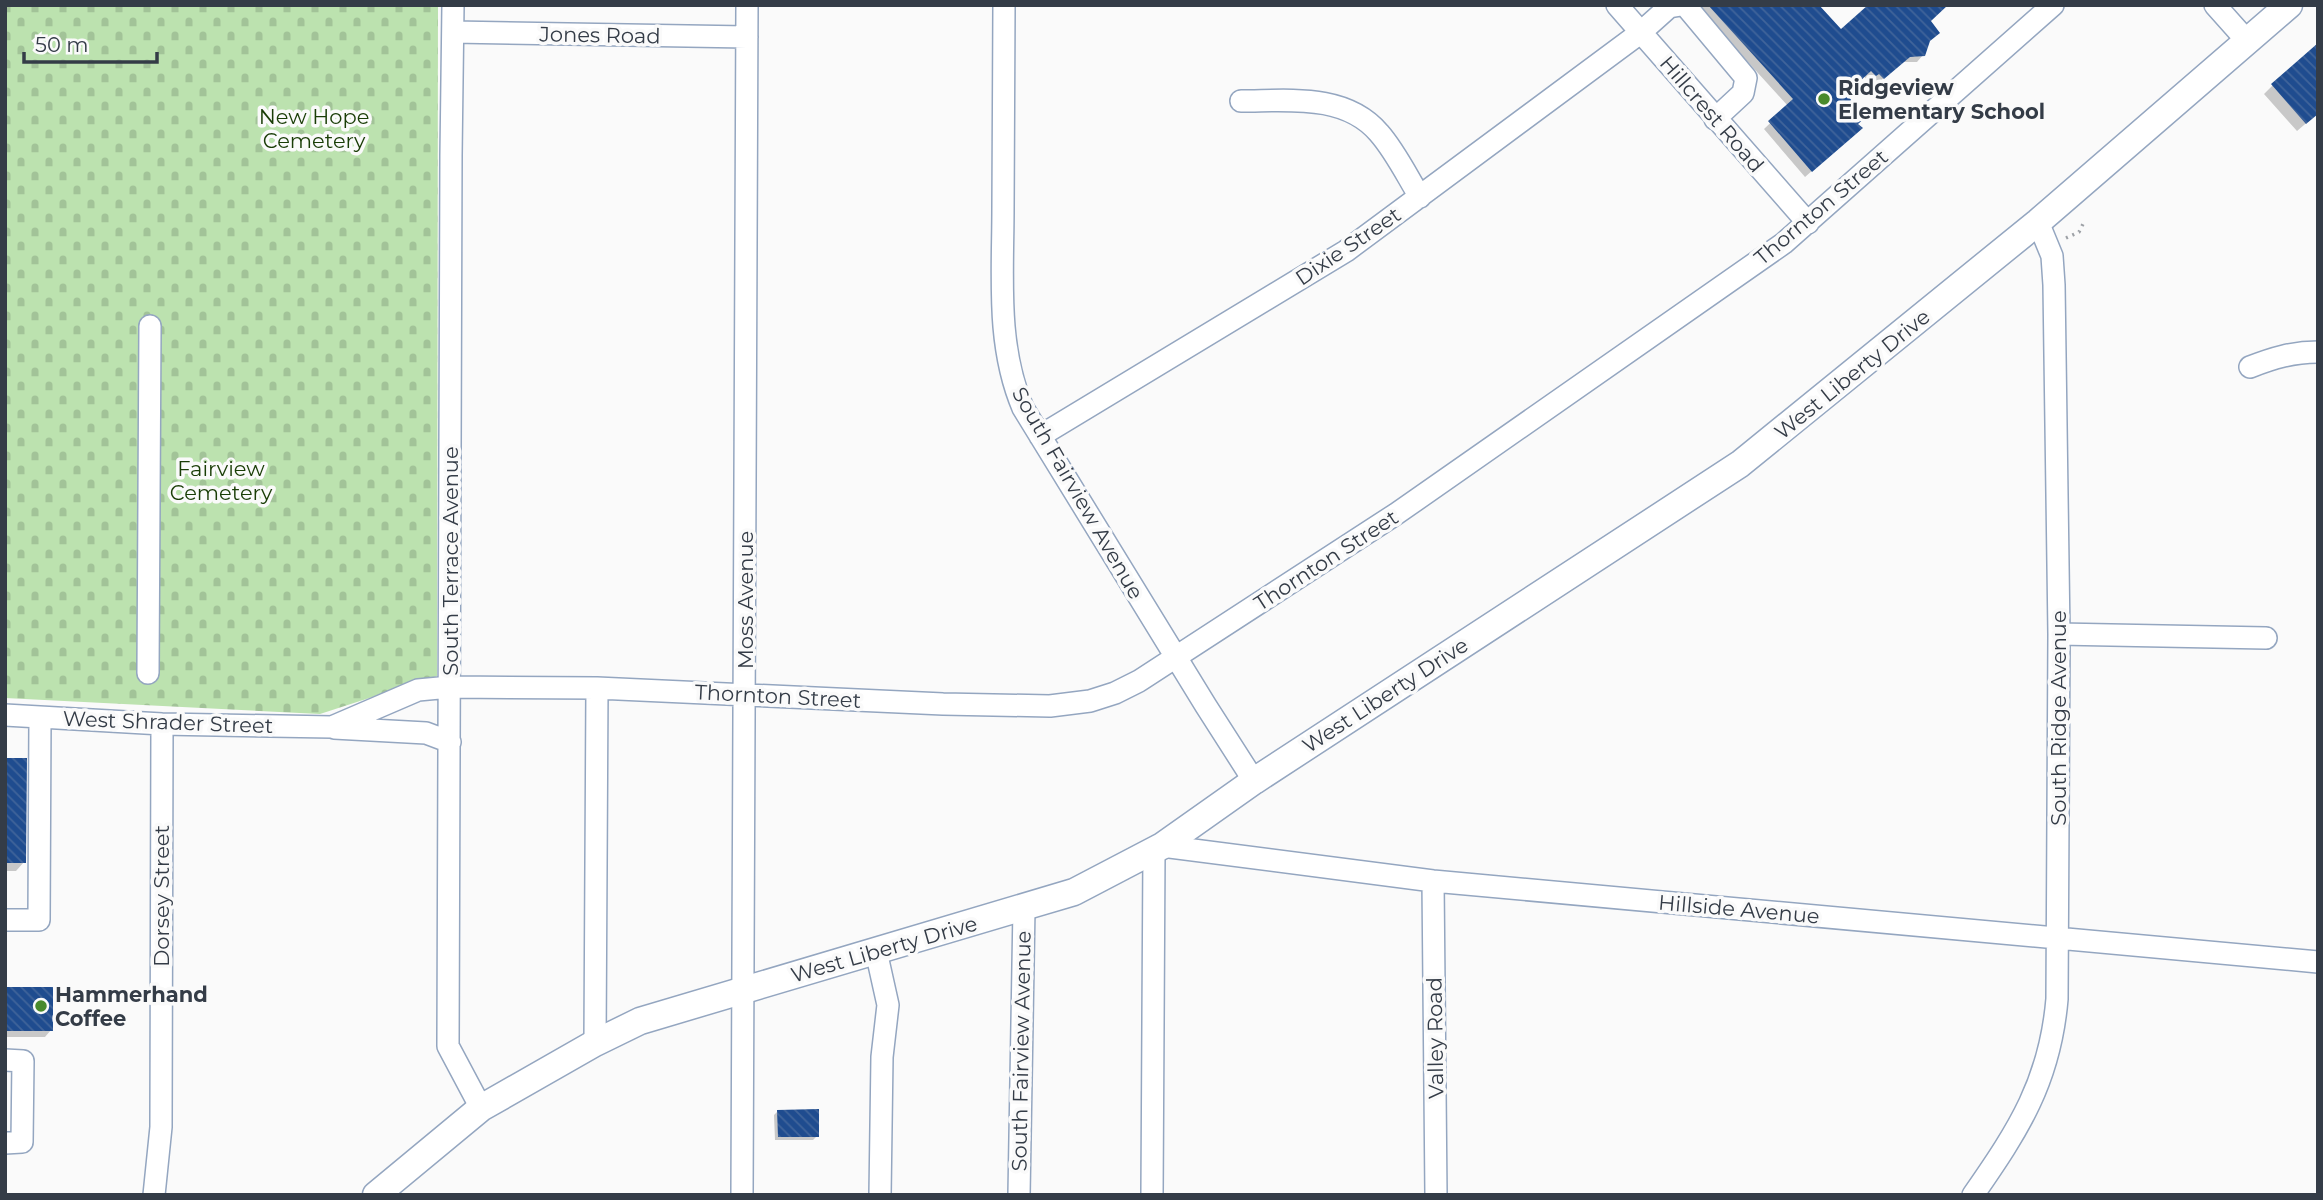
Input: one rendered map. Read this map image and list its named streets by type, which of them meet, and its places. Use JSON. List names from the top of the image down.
{
  "streets": {
    "main road": ["West Liberty Drive"],
    "street": [
      "Jones Road",
      "Hillcrest Road",
      "Thornton Street",
      "Dixie Street",
      "South Fairview Avenue",
      "South Terrace Avenue",
      "Moss Avenue",
      "South Ridge Avenue",
      "West Shrader Street",
      "Dorsey Street",
      "Hillside Avenue",
      "Valley Road"
    ]
  },
  "crossings": [
    ["Jones Road", "South Terrace Avenue"],
    ["Jones Road", "Moss Avenue"],
    ["Hillcrest Road", "Thornton Street"],
    ["Hillcrest Road", "Dixie Street"],
    ["Thornton Street", "South Fairview Avenue"],
    ["Thornton Street", "South Terrace Avenue"],
    ["Thornton Street", "Moss Avenue"],
    ["Thornton Street", "West Shrader Street"],
    ["Dixie Street", "South Fairview Avenue"],
    ["West Liberty Drive", "South Fairview Avenue"],
    ["West Liberty Drive", "South Terrace Avenue"],
    ["West Liberty Drive", "Moss Avenue"],
    ["West Liberty Drive", "South Ridge Avenue"],
    ["West Liberty Drive", "Hillside Avenue"],
    ["South Terrace Avenue", "West Shrader Street"],
    ["South Ridge Avenue", "Hillside Avenue"],
    ["West Shrader Street", "Dorsey Street"],
    ["Hillside Avenue", "Valley Road"]
  ],
  "parks": ["New Hope Cemetery", "Fairview Cemetery"],
  "places": ["Ridgeview Elementary School", "Hammerhand Coffee"],
  "scale_bar": "50 m"
}
